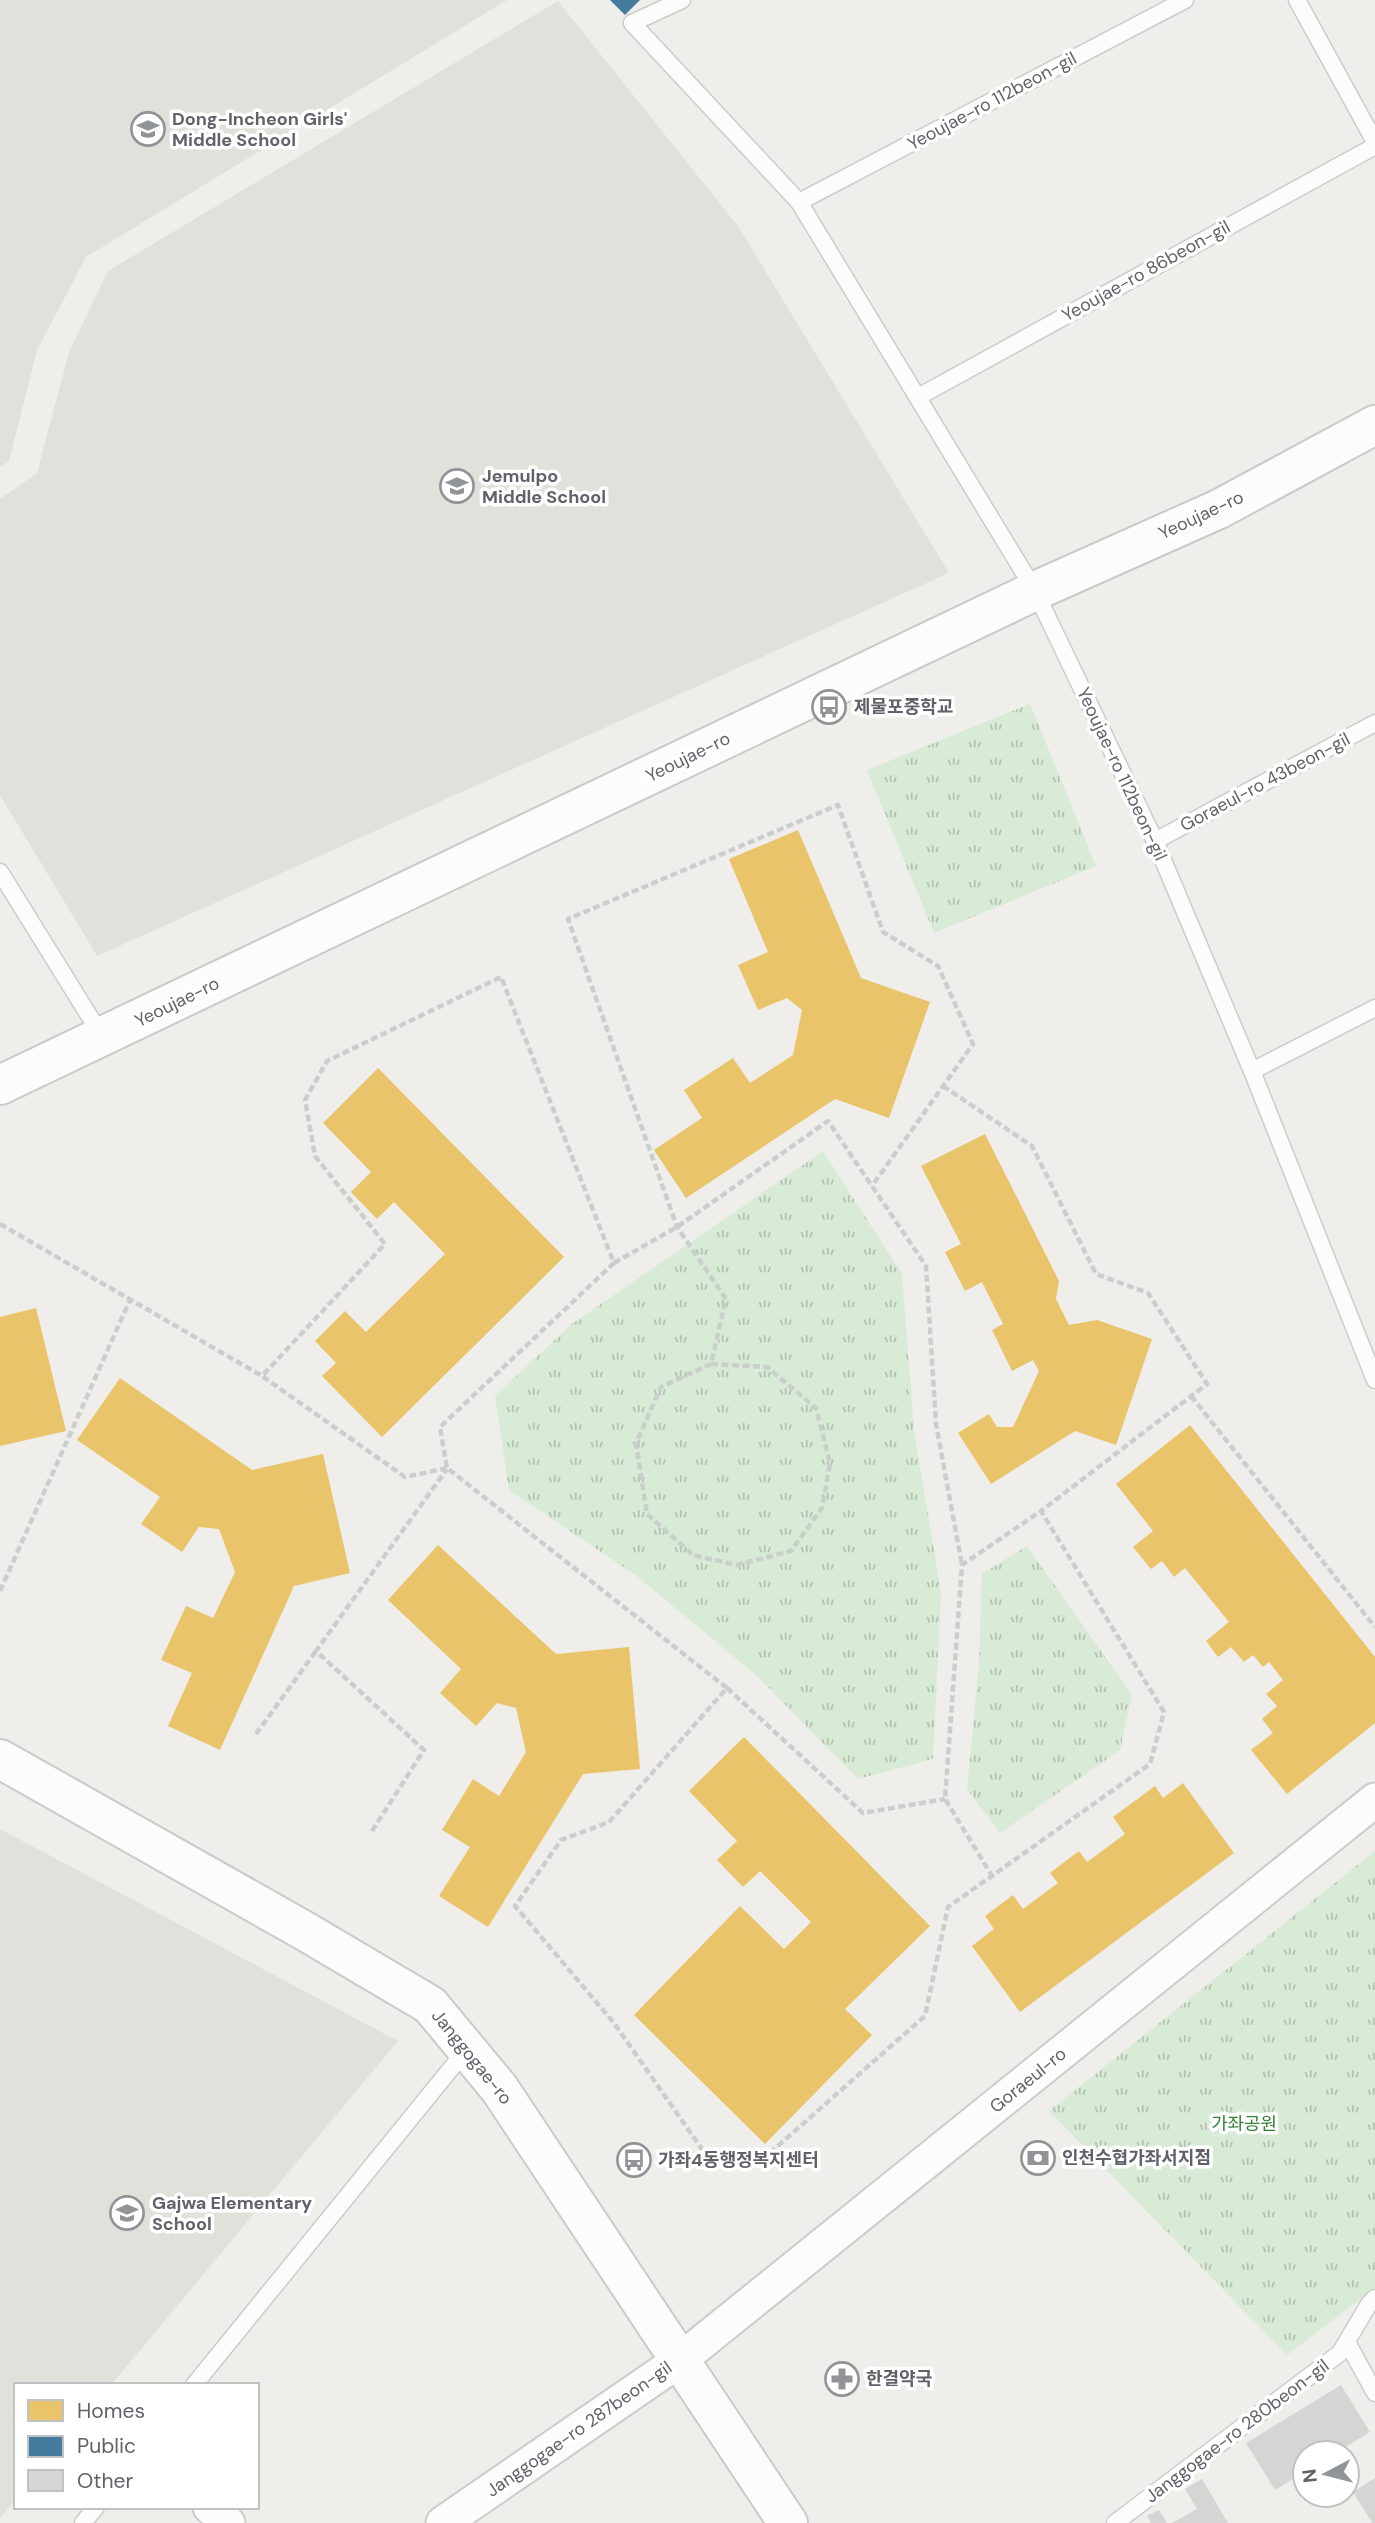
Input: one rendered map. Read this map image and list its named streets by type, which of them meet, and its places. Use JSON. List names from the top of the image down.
{
  "streets": {
    "street": [
      "Yeoujae-ro",
      "Janggogae-ro",
      "Goraeul-ro",
      "Janggogae-ro 287beon-gil"
    ],
    "lane": [
      "Yeoujae-ro 112beon-gil",
      "Yeoujae-ro 86beon-gil",
      "Goraeul-ro 43beon-gil",
      "Janggogae-ro 280beon-gil"
    ]
  },
  "crossings": [
    ["Yeoujae-ro 112beon-gil", "Yeoujae-ro 86beon-gil"],
    ["Yeoujae-ro 112beon-gil", "Yeoujae-ro"],
    ["Yeoujae-ro 112beon-gil", "Goraeul-ro 43beon-gil"],
    ["Janggogae-ro", "Goraeul-ro"],
    ["Janggogae-ro", "Janggogae-ro 287beon-gil"],
    ["Goraeul-ro", "Janggogae-ro 287beon-gil"]
  ],
  "parks": ["가좌공원"],
  "places": {
    "school or university": ["Dong-Incheon Girls' Middle School", "Jemulpo Middle School", "Gajwa Elementary School"],
    "bus stop": ["제물포중학교", "가좌4동행정복지센터"],
    "bank": ["인천수협가좌서지점"],
    "pharmacy": ["한결약국"]
  },
  "legend": ["Homes", "Public", "Other"],
  "north": "left"
}
